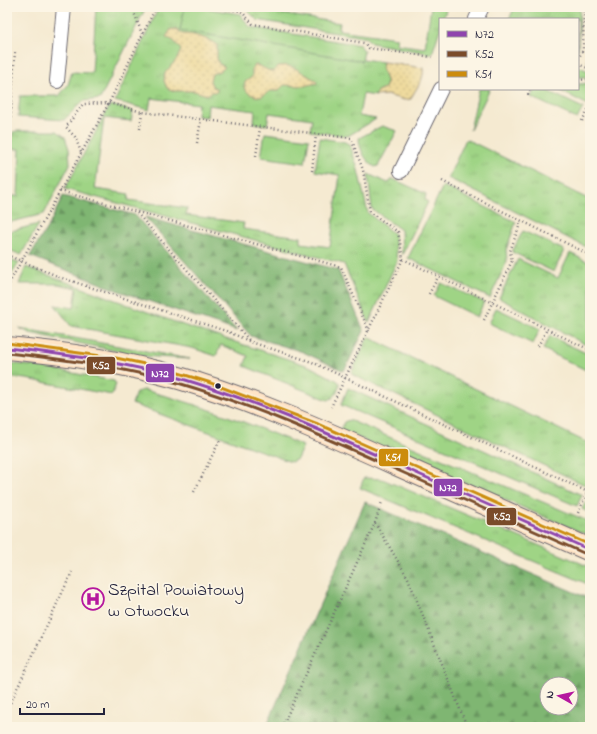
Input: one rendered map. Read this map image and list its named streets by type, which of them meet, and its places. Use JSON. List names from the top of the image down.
{
  "places": {
    "hospital": ["Szpital Powiatowy w Otwocku"]
  },
  "lines": ["transit line K51", "transit line N72", "transit line K52"],
  "legend": ["N72", "K52", "K51"],
  "scale_bar": "20 m",
  "north": "left"
}
